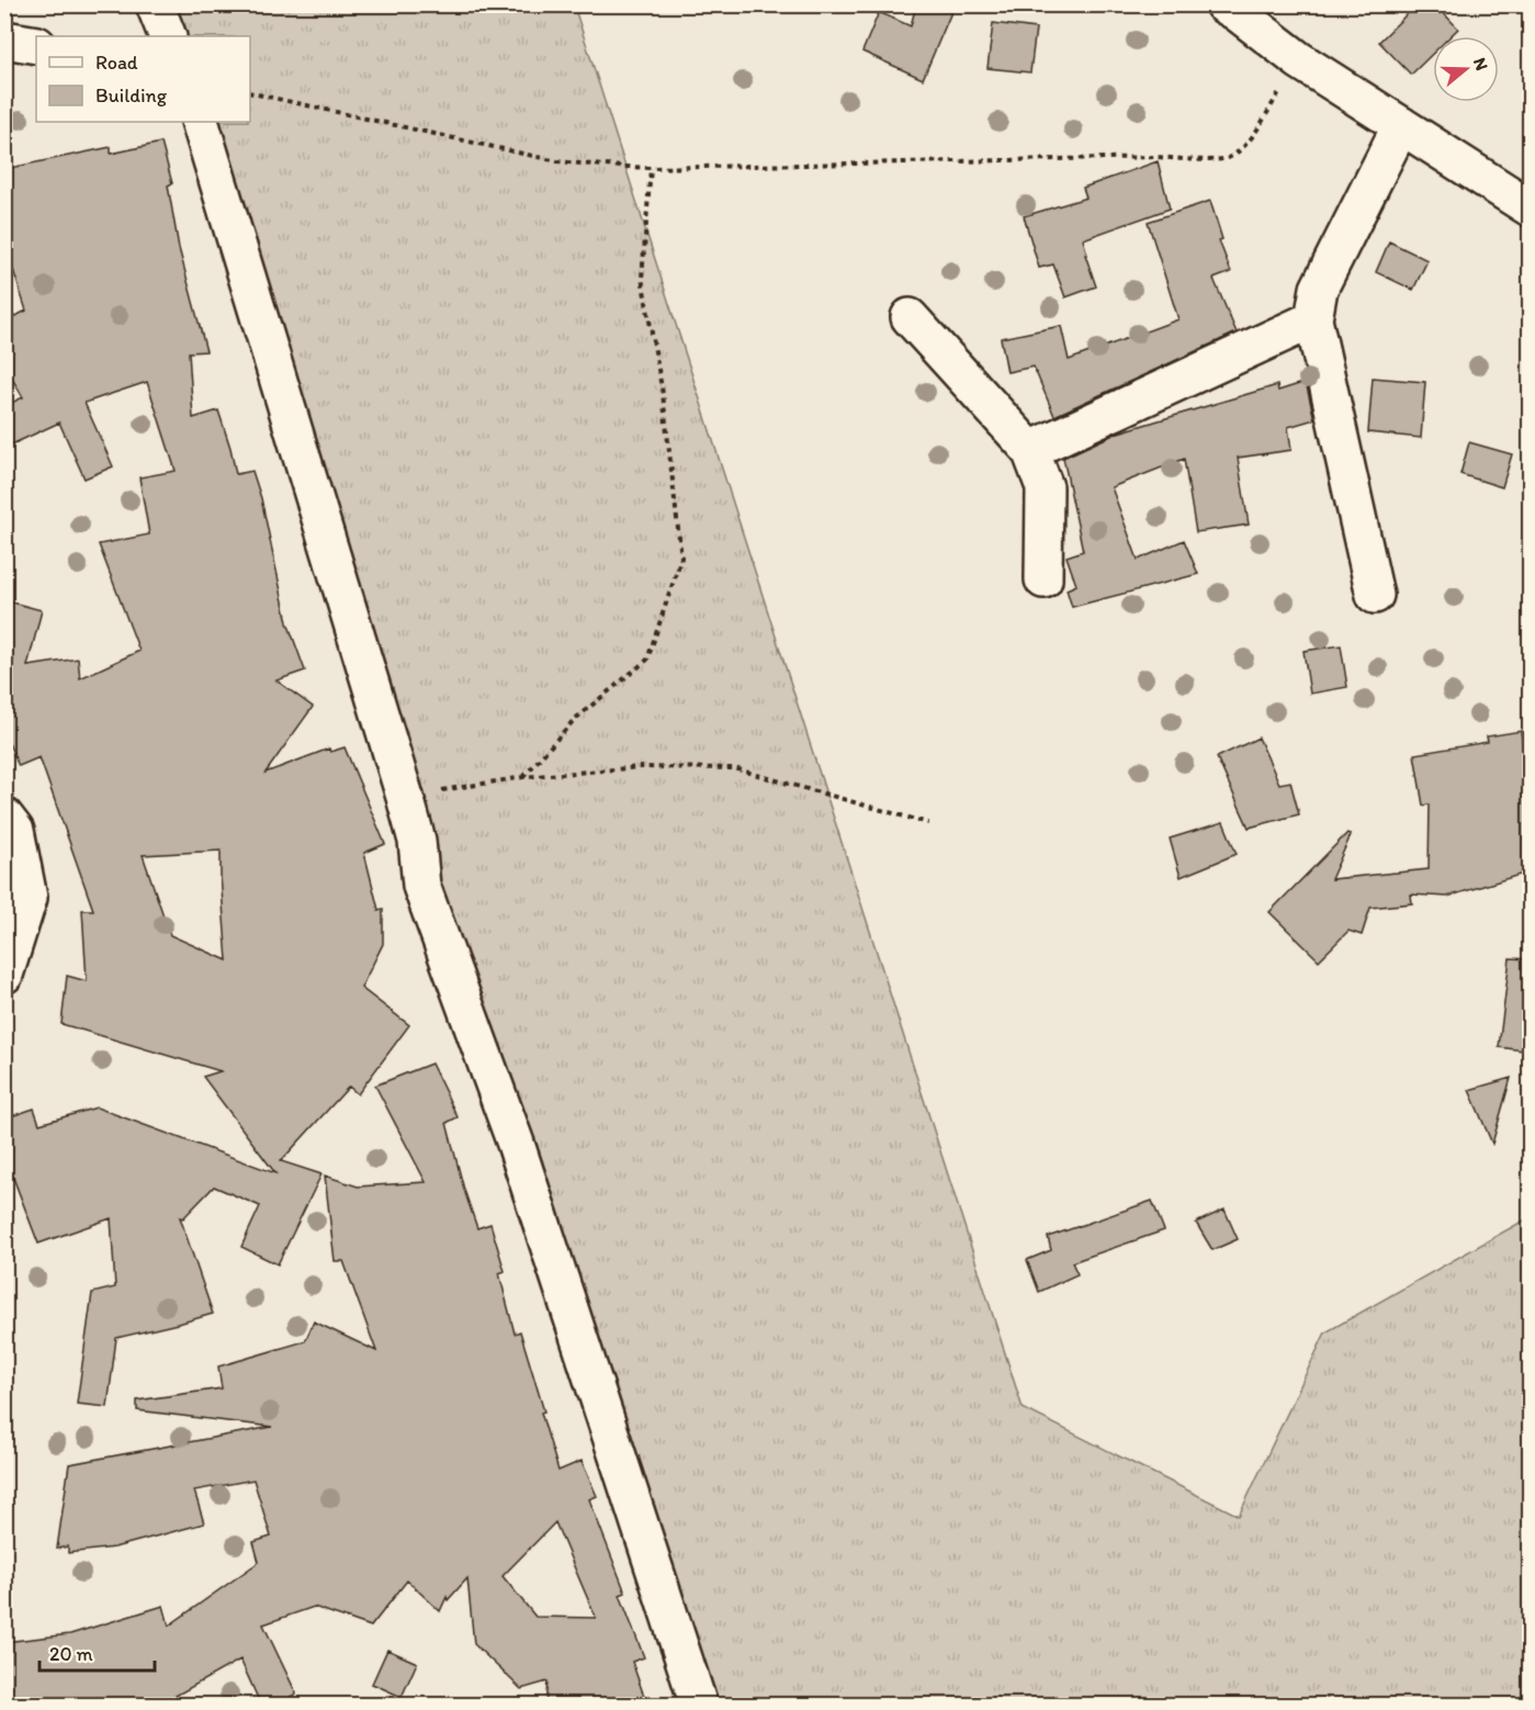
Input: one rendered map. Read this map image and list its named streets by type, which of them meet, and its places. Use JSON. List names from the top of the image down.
{
  "legend": ["Road", "Building"],
  "scale_bar": "20 m",
  "north": "right"
}
